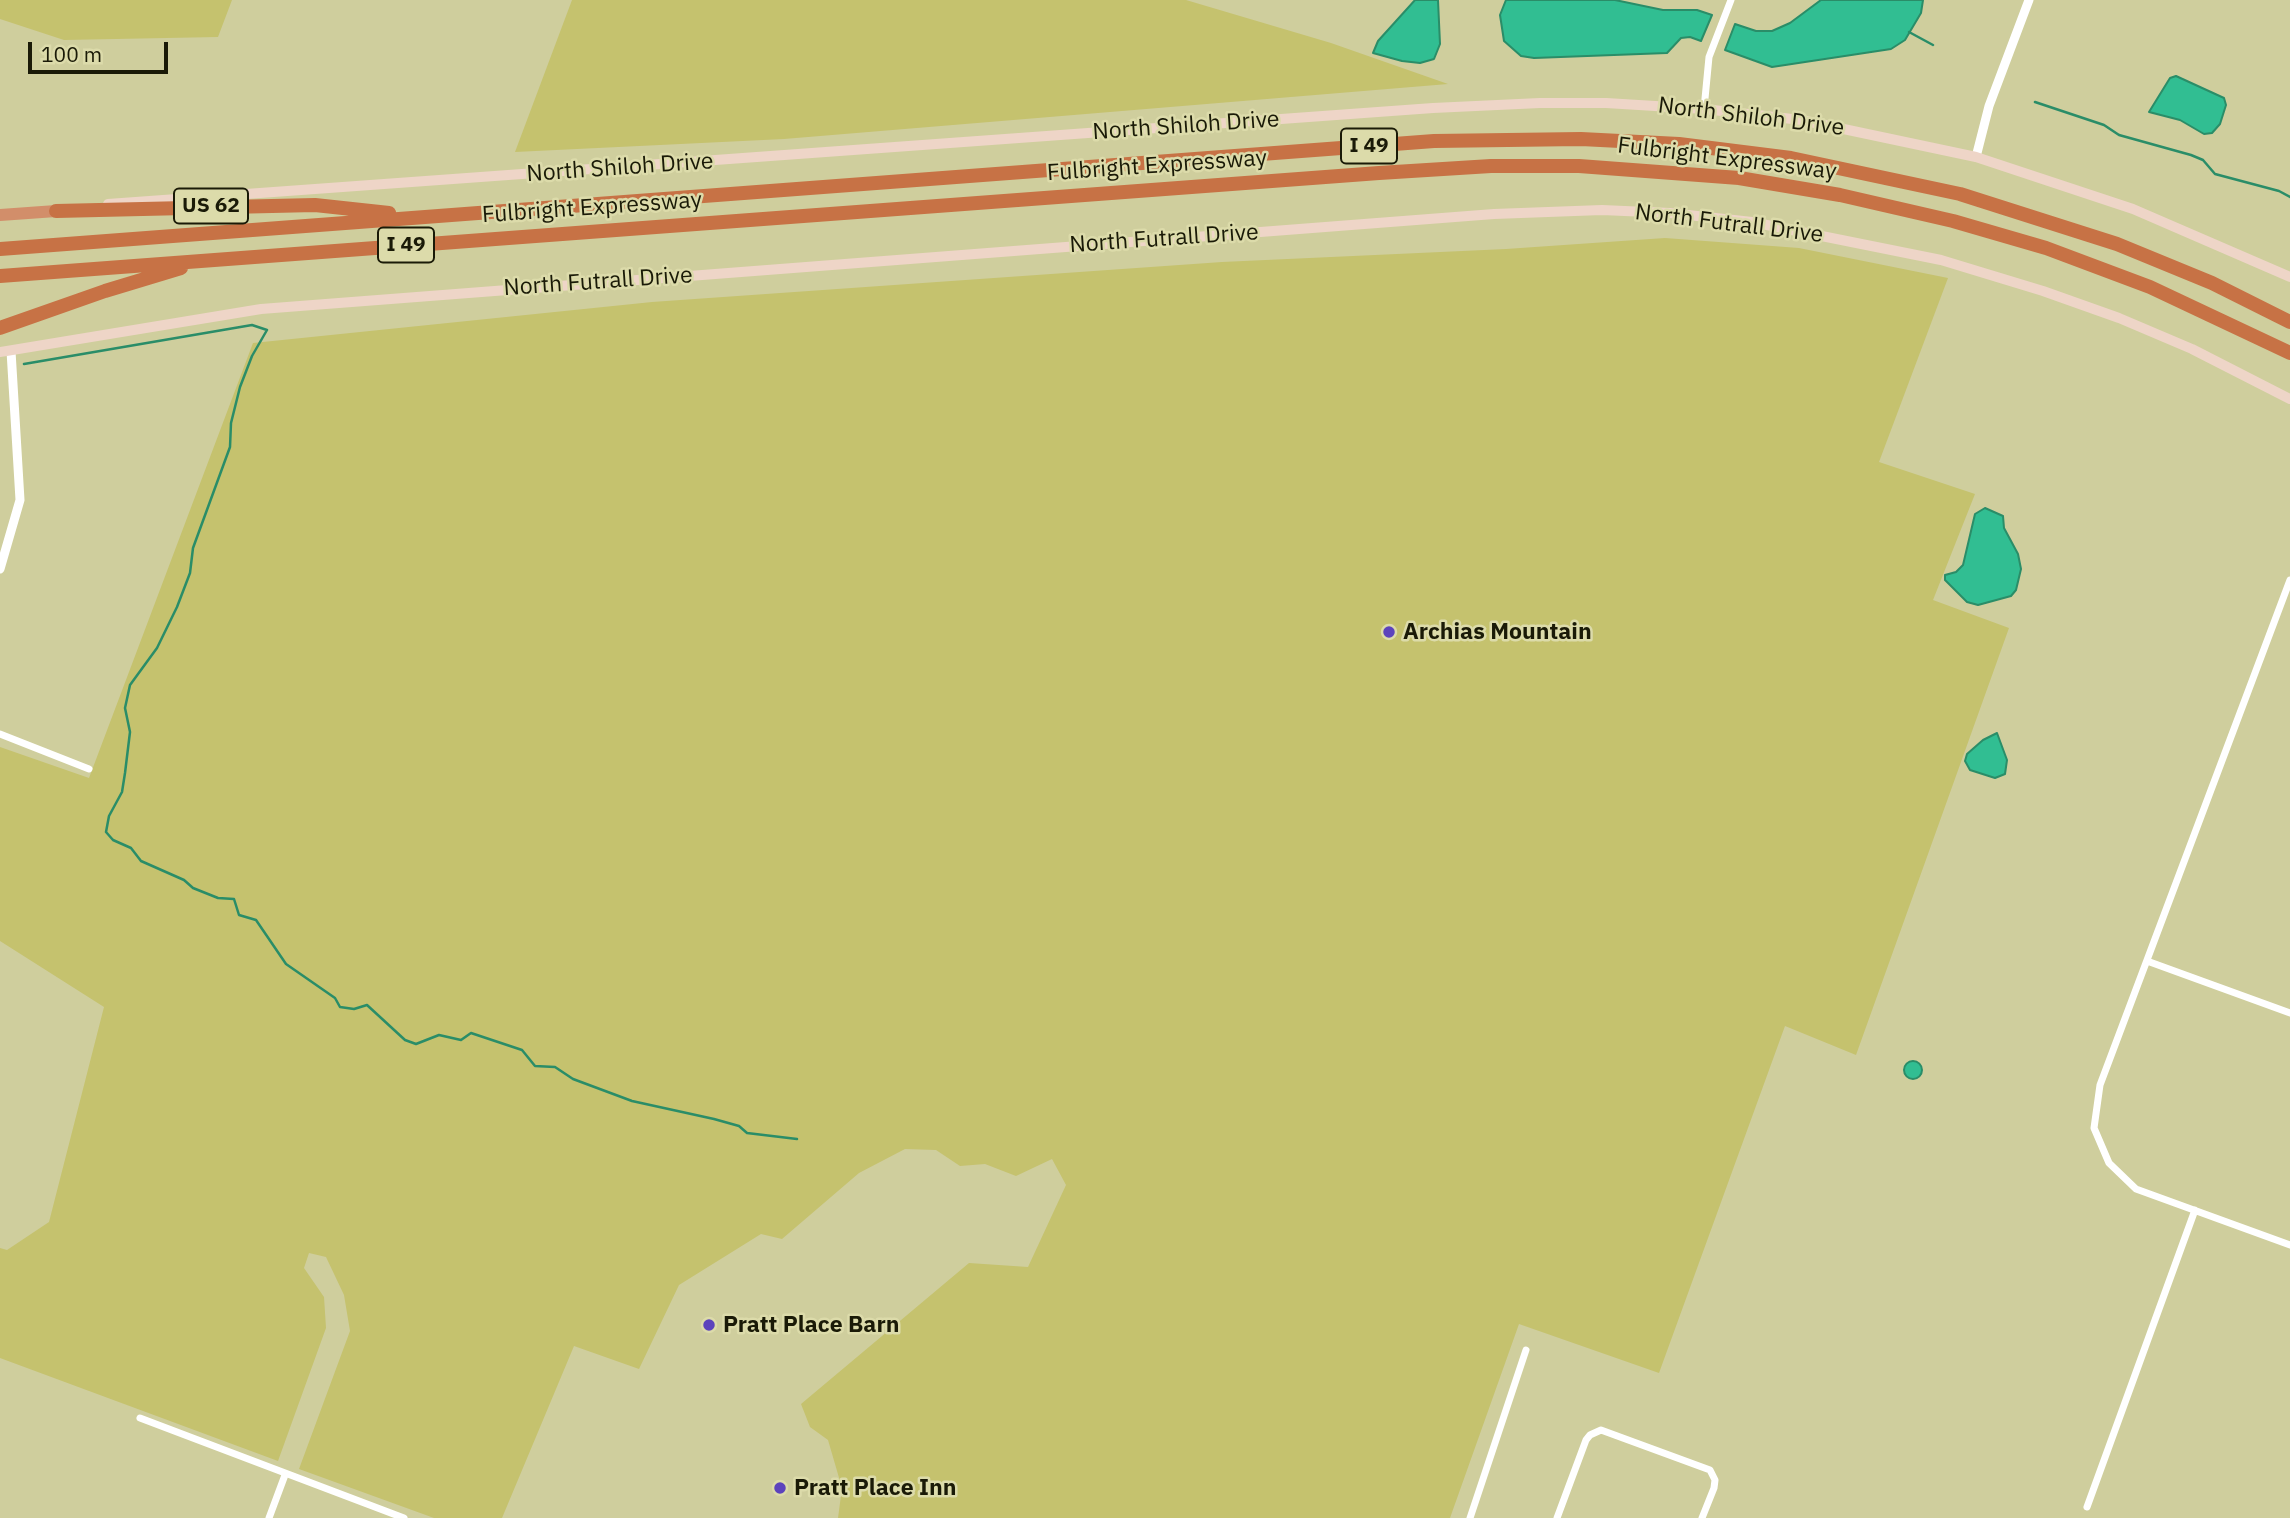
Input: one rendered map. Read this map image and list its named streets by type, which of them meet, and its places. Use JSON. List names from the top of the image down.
{
  "streets": {
    "highway": ["I 49", "Fulbright Expressway", "US 62"],
    "main road": ["North Shiloh Drive", "North Futrall Drive"]
  },
  "crossings": [
    ["North Shiloh Drive", "US 62"],
    ["Fulbright Expressway", "US 62"]
  ],
  "places": ["Archias Mountain", "Pratt Place Barn", "Pratt Place Inn"],
  "scale_bar": "100 m"
}
